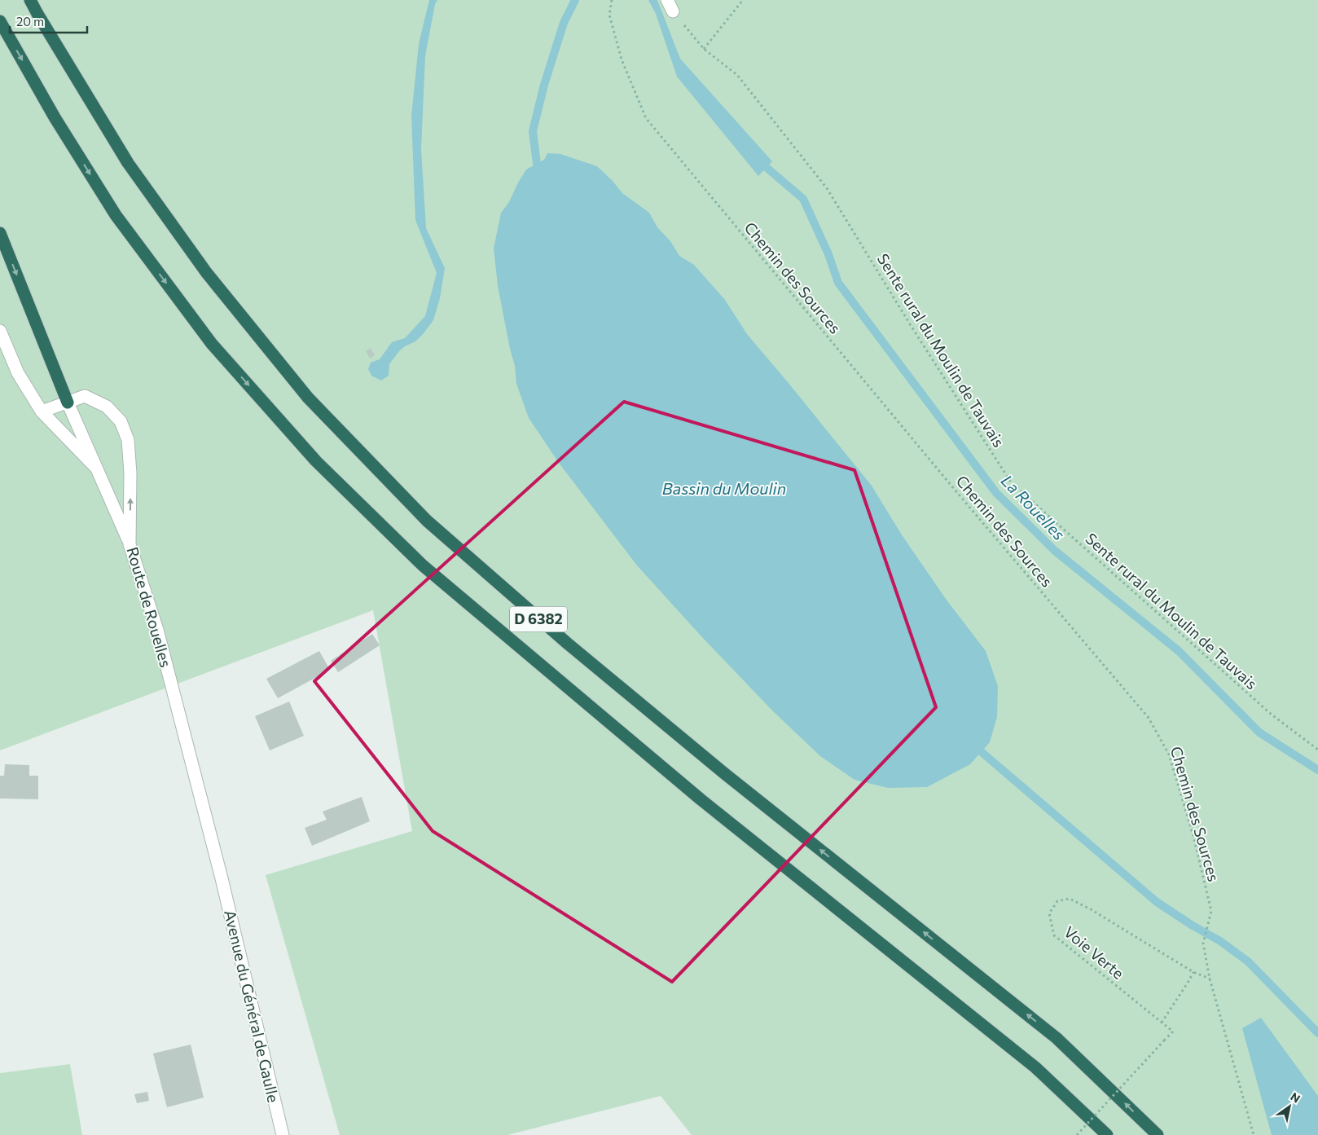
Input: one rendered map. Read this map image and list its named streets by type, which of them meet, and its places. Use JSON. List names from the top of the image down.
{
  "streets": {
    "highway": ["D 6382"],
    "street": ["Route de Rouelles", "Avenue du Général de Gaulle"],
    "path": ["Chemin des Sources", "Sente rural du Moulin de Tauvais", "Voie Verte"]
  },
  "crossings": [
    ["Chemin des Sources", "Voie Verte"],
    ["Route de Rouelles", "Avenue du Général de Gaulle"]
  ],
  "water": ["Bassin du Moulin", "La Rouelles"],
  "scale_bar": "20 m",
  "north": "top right"
}
